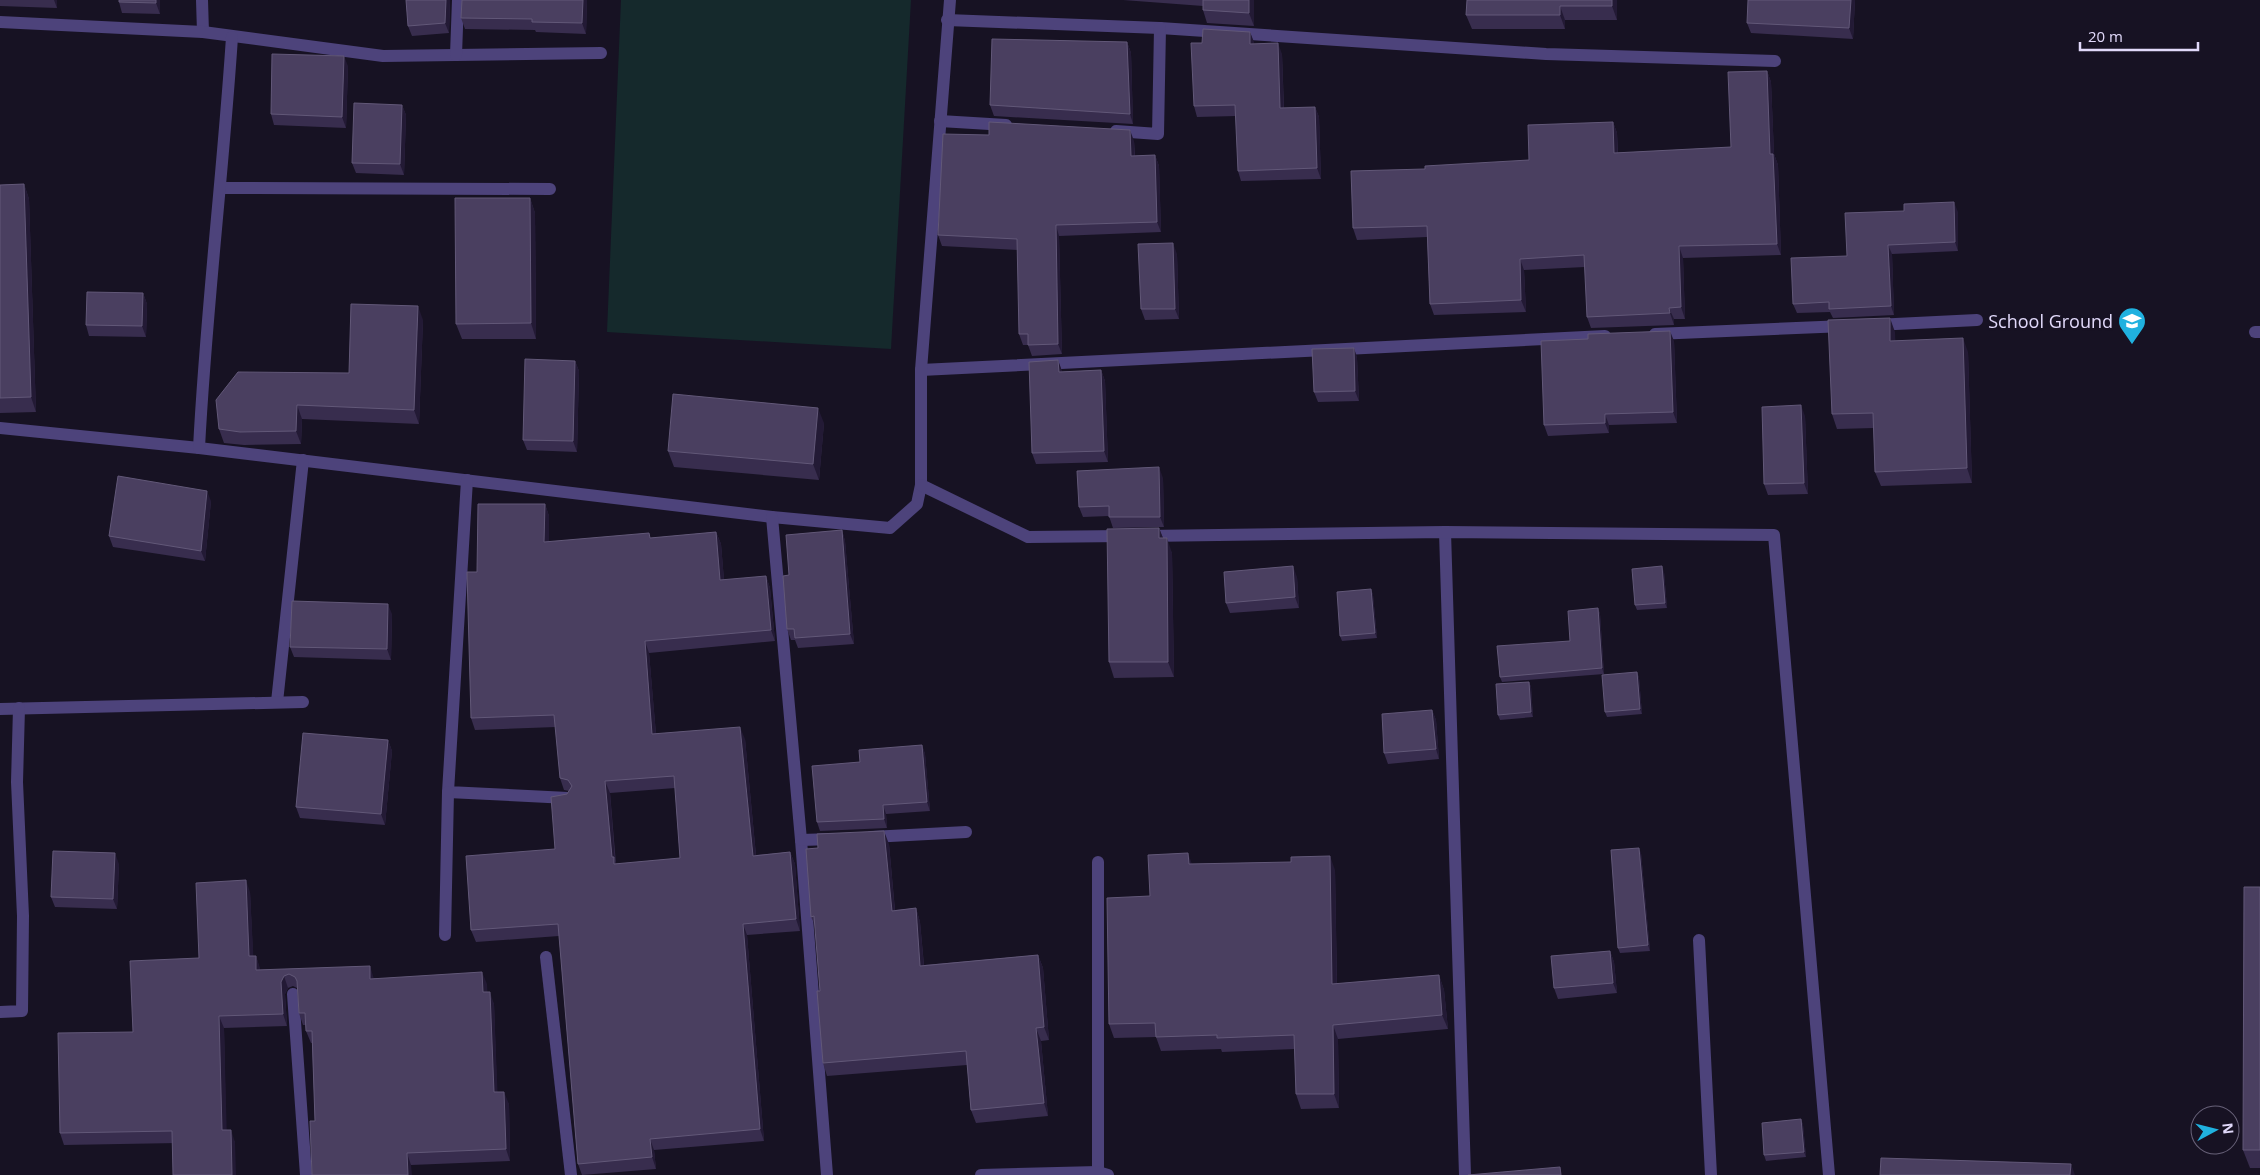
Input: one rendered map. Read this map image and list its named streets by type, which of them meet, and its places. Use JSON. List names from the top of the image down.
{
  "places": {
    "school or university": ["School Ground"]
  },
  "scale_bar": "20 m",
  "north": "right"
}
